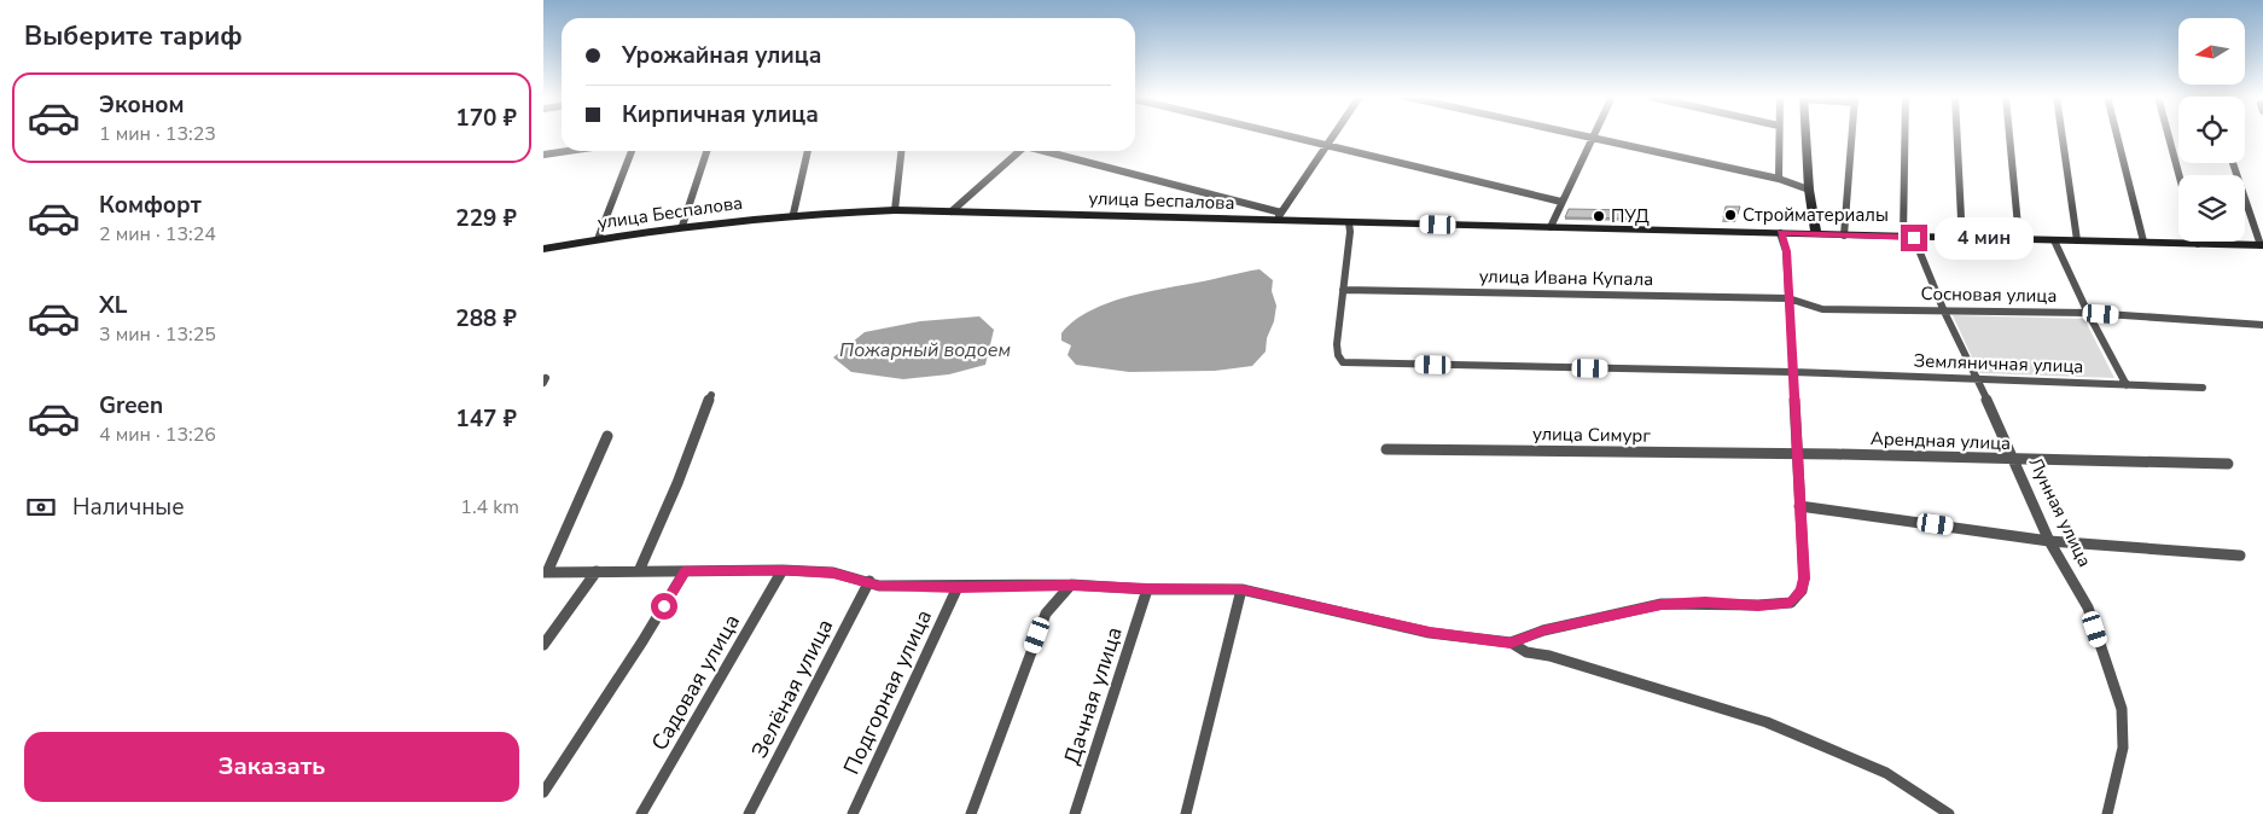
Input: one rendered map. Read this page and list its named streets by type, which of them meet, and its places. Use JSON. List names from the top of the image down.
{
  "streets": {
    "main road": ["улица Беспалова"],
    "street": [
      "улица Ивана Купала",
      "Сосновая улица",
      "Земляничная улица",
      "улица Симург",
      "Арендная улица",
      "Лунная улица",
      "Садовая улица",
      "Зелёная улица",
      "Подгорная улица",
      "Дачная улица"
    ]
  },
  "crossings": [
    ["улица Беспалова", "Лунная улица"],
    ["улица Ивана Купала", "Сосновая улица"],
    ["улица Ивана Купала", "Земляничная улица"],
    ["Сосновая улица", "Лунная улица"],
    ["Земляничная улица", "Лунная улица"],
    ["улица Симург", "Арендная улица"],
    ["Арендная улица", "Лунная улица"]
  ],
  "water": ["Пожарный водоем"],
  "places": ["Стройматериалы", "ПУД"],
  "north": "left",
  "page": {
    "heading": "Выберите тариф",
    "banner": ["Урожайная улица", "Кирпичная улица"],
    "list": [
      {
        "name": "Эконом",
        "note": "1 мин · 13:23",
        "value": "170 ₽"
      },
      {
        "name": "Комфорт",
        "note": "2 мин · 13:24",
        "value": "229 ₽"
      },
      {
        "name": "XL",
        "note": "3 мин · 13:25",
        "value": "288 ₽"
      },
      {
        "name": "Green",
        "note": "4 мин · 13:26",
        "value": "147 ₽"
      }
    ],
    "bubble": "4 мин",
    "pay": ["Наличные", "1.4 km"],
    "buttons": "Заказать"
  }
}
